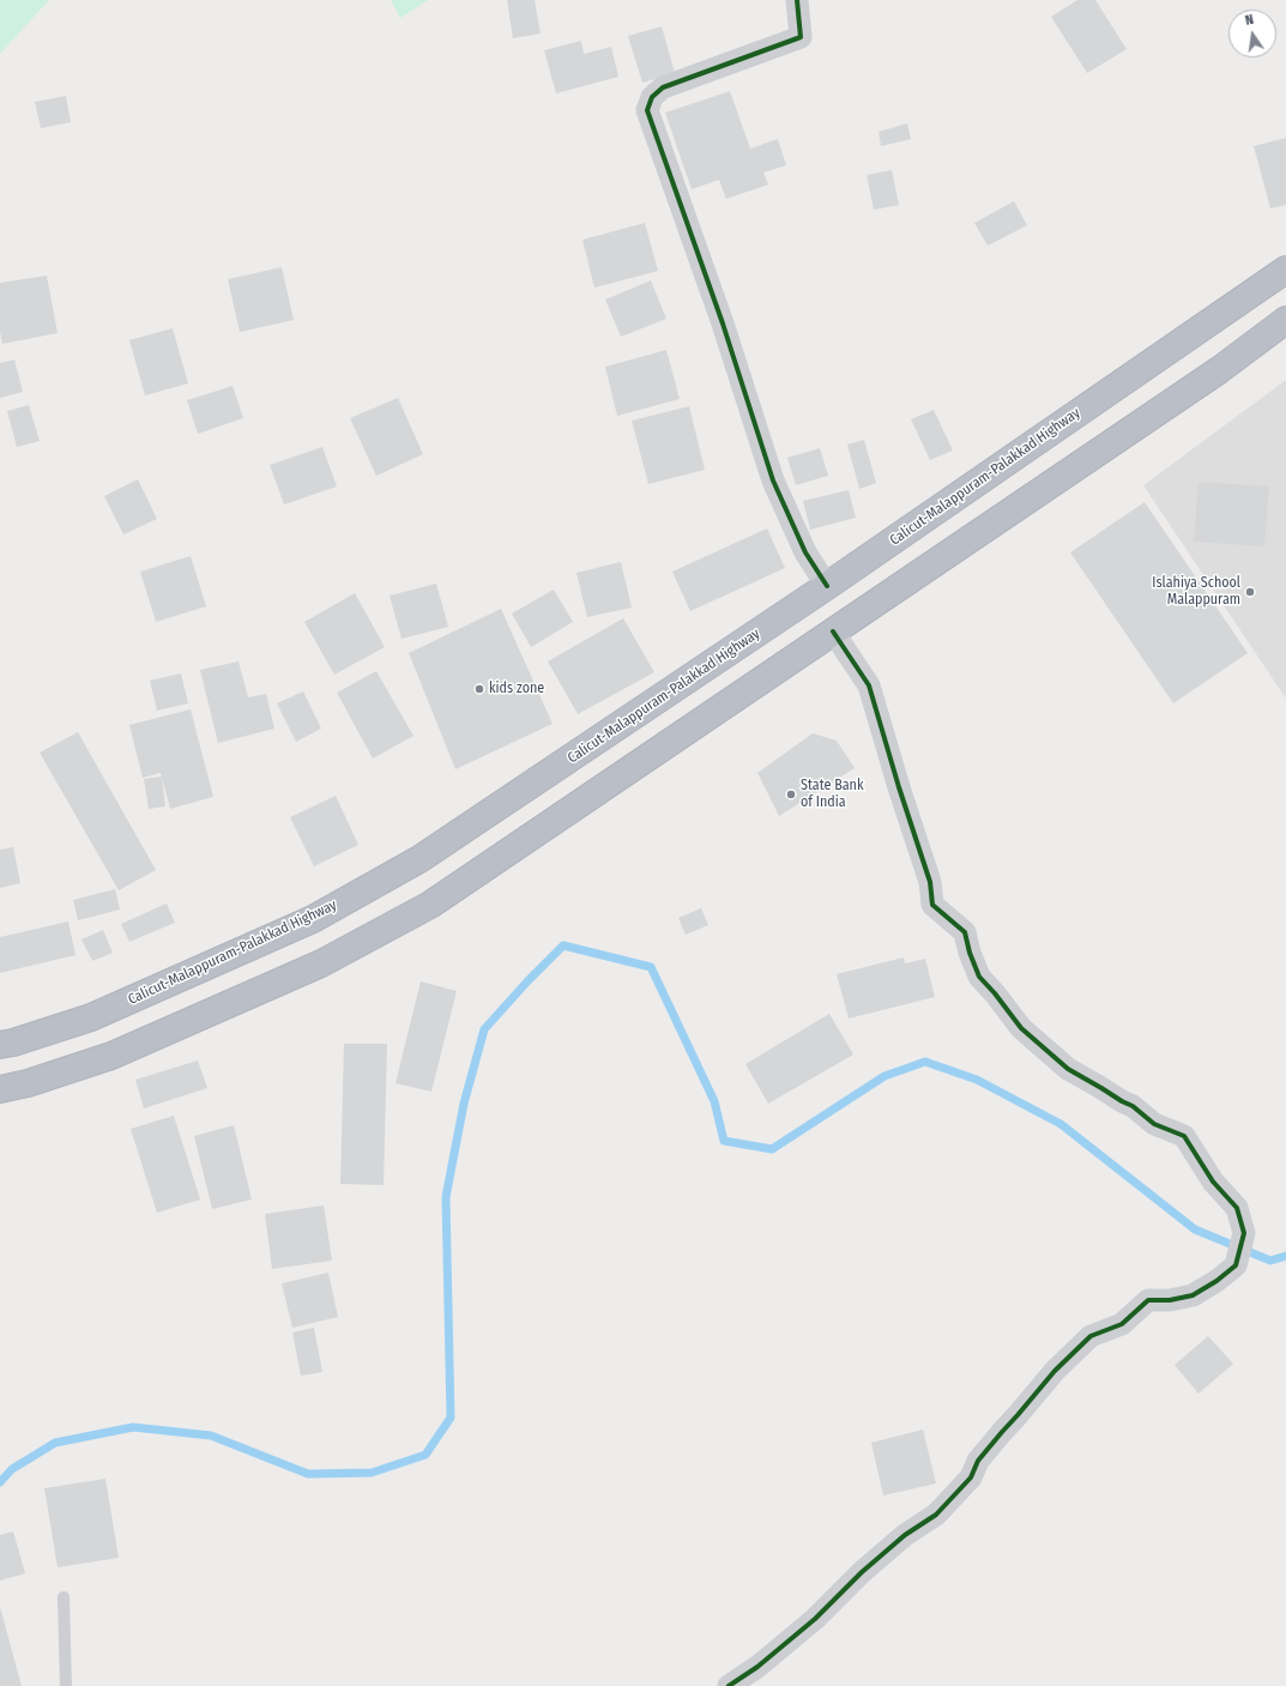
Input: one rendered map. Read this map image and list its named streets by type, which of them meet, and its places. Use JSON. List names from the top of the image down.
{
  "streets": {
    "highway": ["Calicut-Malappuram-Palakkad Highway"]
  },
  "places": ["Islahiya School Malappuram", "kids zone", "State Bank of India"],
  "north": "top"
}
